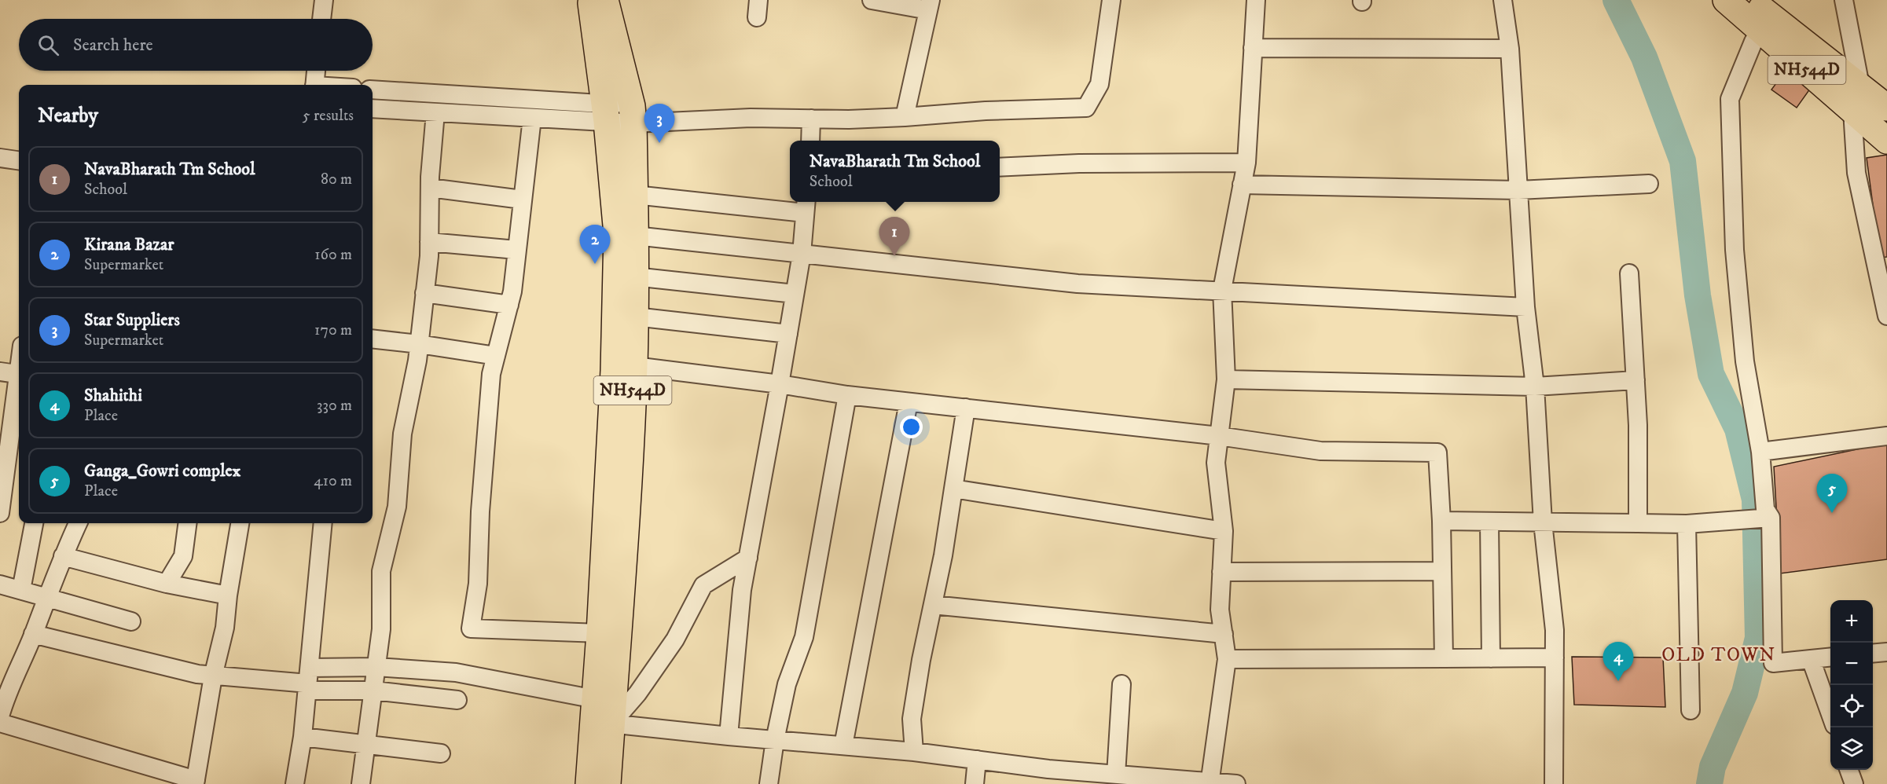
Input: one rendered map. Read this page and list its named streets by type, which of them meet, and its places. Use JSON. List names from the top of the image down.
{
  "streets": {
    "highway": ["NH544D"]
  },
  "districts": ["OLD TOWN"],
  "page": {
    "search": "Search here",
    "heading": ["Nearby", "5 results"],
    "pins": [
      "3",
      "1",
      "2",
      "5",
      "4"
    ],
    "popup": ["NavaBharath Tm School", "School"],
    "list": [
      {
        "mark": "1",
        "name": "NavaBharath Tm School",
        "note": "School",
        "value": "80 m"
      },
      {
        "mark": "2",
        "name": "Kirana Bazar",
        "note": "Supermarket",
        "value": "160 m"
      },
      {
        "mark": "3",
        "name": "Star Suppliers",
        "note": "Supermarket",
        "value": "170 m"
      },
      {
        "mark": "4",
        "name": "Shahithi",
        "note": "Place",
        "value": "330 m"
      },
      {
        "mark": "5",
        "name": "Ganga_Gowri complex",
        "note": "Place",
        "value": "410 m"
      }
    ],
    "map_buttons": ["+", "−"]
  }
}
